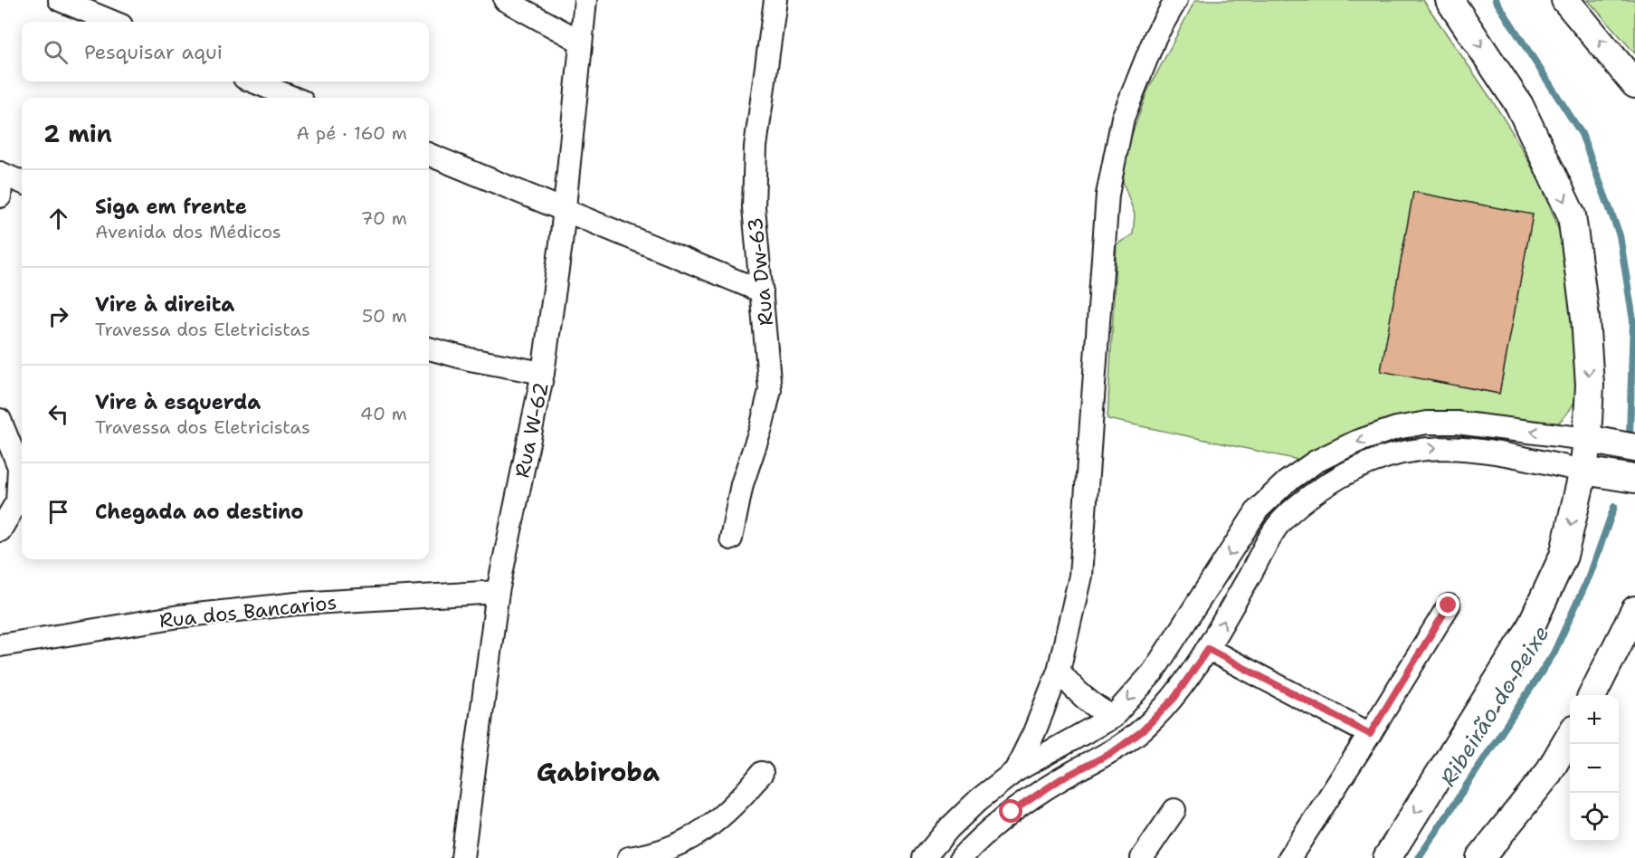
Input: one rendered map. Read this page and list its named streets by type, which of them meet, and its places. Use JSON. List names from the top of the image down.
{
  "streets": {
    "street": ["Rua Dw-63", "Rua W-62", "Rua dos Bancarios"]
  },
  "crossings": [
    ["Rua W-62", "Rua dos Bancarios"]
  ],
  "districts": ["Gabiroba"],
  "water": ["Ribeirão do Peixe"],
  "page": {
    "search": "Pesquisar aqui",
    "heading": ["2 min", "A pé · 160 m"],
    "list": [
      ["Siga em frente", "Avenida dos Médicos", "70 m"],
      ["Vire à direita", "Travessa dos Eletricistas", "50 m"],
      ["Vire à esquerda", "Travessa dos Eletricistas", "40 m"],
      "Chegada ao destino"
    ],
    "map_buttons": ["+", "−"]
  }
}
